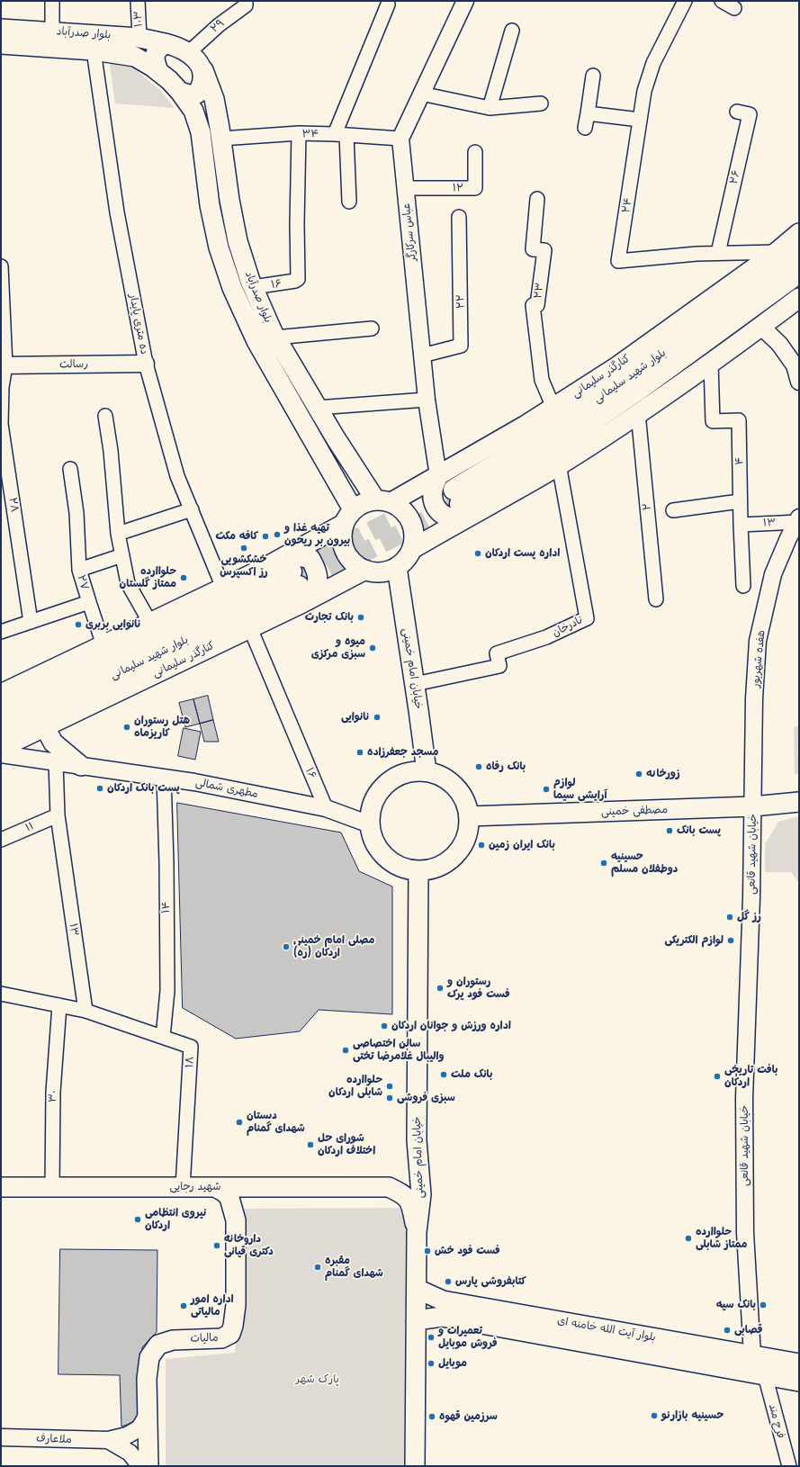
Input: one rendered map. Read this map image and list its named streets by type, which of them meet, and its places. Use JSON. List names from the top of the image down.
{
  "streets": {
    "main road": [
      "بلوار صدرآباد",
      "کنارگذر سلیمانی",
      "بلوار شهید سلیمانی",
      "خیابان امام خمینی",
      "مصطفی خمینی",
      "شهید رجایی",
      "بلوار آیت الله خامنه ای",
      "مالیات"
    ],
    "street": [
      "۱۰۳",
      "۲۹",
      "۳۴",
      "۲۶",
      "۱۲",
      "۲۴",
      "عباس سرکارگر",
      "۱۶",
      "۲۳",
      "۲۲",
      "ده متری پایدار",
      "رسالت",
      "۴",
      "۲۸",
      "۲",
      "۱۳",
      "۲۷",
      "نادرخان",
      "هفده شهریور",
      "مطهری شمالی",
      "۱۱",
      "خیابان شهید قانعی",
      "۱۴",
      "۱۸",
      "۳۰",
      "فرح مند",
      "ملاعارف"
    ]
  },
  "crossings": [
    ["۱۰۳", "بلوار صدرآباد"],
    ["۲۹", "بلوار صدرآباد"],
    ["بلوار صدرآباد", "۳۴"],
    ["بلوار صدرآباد", "۱۶"],
    ["بلوار صدرآباد", "ده متری پایدار"],
    ["بلوار صدرآباد", "کنارگذر سلیمانی"],
    ["بلوار صدرآباد", "خیابان امام خمینی"],
    ["۳۴", "عباس سرکارگر"],
    ["۳۴", "۱۶"],
    ["۲۶", "۲۴"],
    ["۱۲", "عباس سرکارگر"],
    ["۲۴", "کنارگذر سلیمانی"],
    ["عباس سرکارگر", "۲۲"],
    ["عباس سرکارگر", "کنارگذر سلیمانی"],
    ["۱۶", "کنارگذر سلیمانی"],
    ["۱۶", "مطهری شمالی"],
    ["۲۳", "کنارگذر سلیمانی"],
    ["ده متری پایدار", "رسالت"],
    ["ده متری پایدار", "کنارگذر سلیمانی"],
    ["رسالت", "۲۸"],
    ["کنارگذر سلیمانی", "بلوار شهید سلیمانی"],
    ["کنارگذر سلیمانی", "خیابان امام خمینی"],
    ["۴", "۱۳"],
    ["۲۸", "۲۷"],
    ["۱۳", "هفده شهریور"],
    ["۱۳", "مطهری شمالی"],
    ["۱۳", "۱۱"],
    ["۱۳", "۱۸"],
    ["نادرخان", "خیابان امام خمینی"],
    ["هفده شهریور", "مصطفی خمینی"],
    ["هفده شهریور", "خیابان شهید قانعی"],
    ["خیابان امام خمینی", "مطهری شمالی"],
    ["خیابان امام خمینی", "مصطفی خمینی"],
    ["خیابان امام خمینی", "بلوار آیت الله خامنه ای"],
    ["مطهری شمالی", "مصطفی خمینی"],
    ["مطهری شمالی", "۱۴"],
    ["مصطفی خمینی", "خیابان شهید قانعی"],
    ["خیابان شهید قانعی", "بلوار آیت الله خامنه ای"],
    ["خیابان شهید قانعی", "فرح مند"],
    ["۱۴", "۱۸"],
    ["۱۸", "شهید رجایی"],
    ["۳۰", "شهید رجایی"],
    ["بلوار آیت الله خامنه ای", "فرح مند"]
  ],
  "parks": ["پارک شهر"],
  "places": [
    "تهیه غذا و بیرون بر ریحون",
    "کافه مکث",
    "خشکشویی رز اکسپرس",
    "اداره پست اردکان",
    "حلواارده ممتاز گلستان",
    "بانک تجارت",
    "نانوایی بربری",
    "میوه و سبزی مرکزی",
    "نانوایی",
    "هتل رستوران کاریزماه",
    "مسجد جعفرزاده",
    "بانک رفاه",
    "زورخانه",
    "پست بانک اردکان",
    "لوازم آرایشی سیما",
    "پست بانک",
    "بانک ایران زمین",
    "حسینیه دوطفلان مسلم",
    "رز گل",
    "لوازم الکتریکی",
    "مصلی امام خمینی (ره) اردکان",
    "رستوران و فست فود پرک",
    "اداره ورزش و جوانان اردکان",
    "سالن اختصاصی والیبال غلامرضا تختی",
    "بانک ملت",
    "بافت تاریخی اردکان",
    "حلواارده شابلی اردکان",
    "سبزی فروشی",
    "دبستان شهدای گمنام",
    "شورای حل اختلاف اردکان",
    "نیروی انتظامی اردکان",
    "حلواارده ممتاز شابلی",
    "داروخانه دکتری قپانی",
    "فست فود خش",
    "مقبره شهدای گمنام",
    "کتابفروشی پارس",
    "بانک سپه",
    "اداره امور مالیاتی",
    "قصابی",
    "تعمیرات و فروش موبایل",
    "موبایل",
    "حسینیه بازارنو",
    "سرزمین قهوه"
  ]
}
